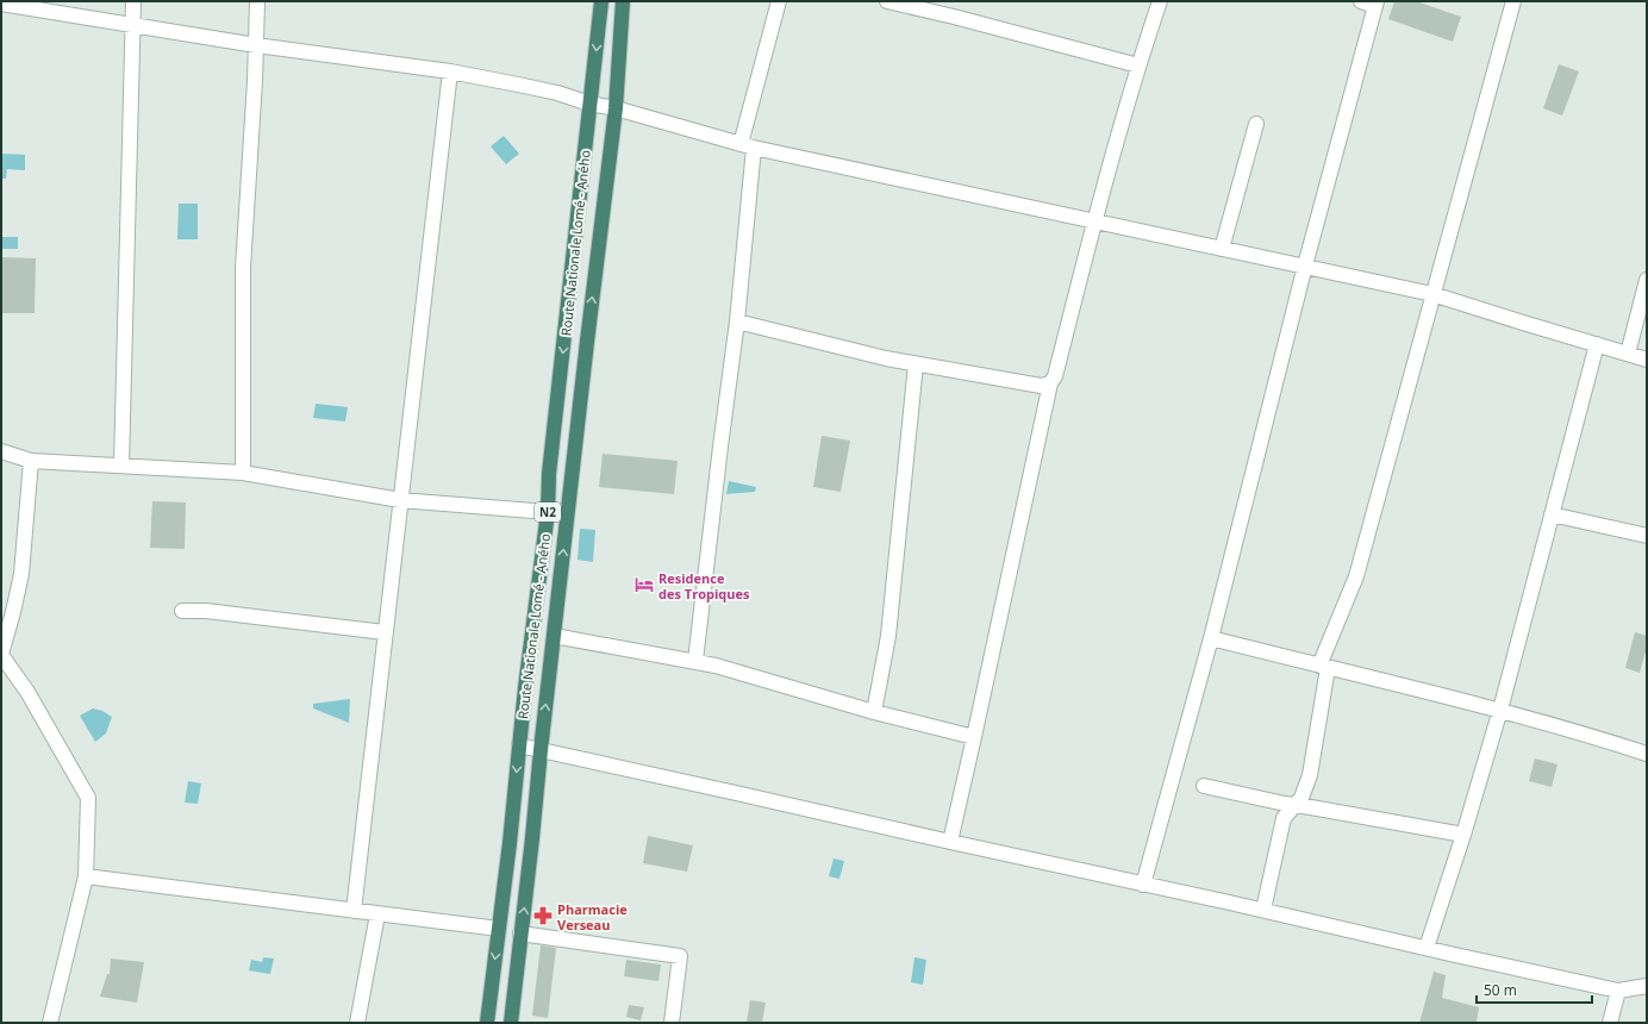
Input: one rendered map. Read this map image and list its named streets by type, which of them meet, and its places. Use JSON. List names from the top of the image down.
{
  "streets": {
    "highway": ["Route Nationale Lomé - Aného", "N2"]
  },
  "places": {
    "hotel": ["Residence des Tropiques"],
    "pharmacy": ["Pharmacie Verseau"]
  },
  "scale_bar": "50 m"
}
